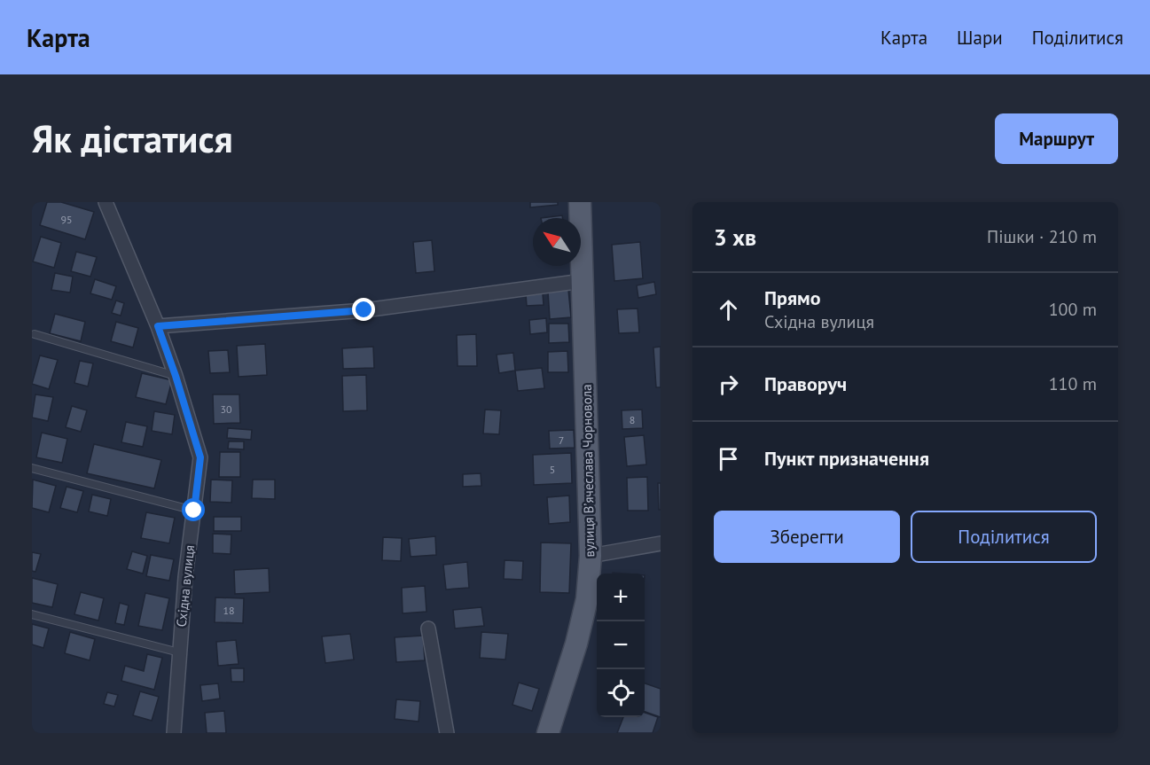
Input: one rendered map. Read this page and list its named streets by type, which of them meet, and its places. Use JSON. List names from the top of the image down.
{
  "streets": {
    "main road": ["вулиця Вʼячеслава Чорновола"],
    "street": ["Східна вулиця"]
  },
  "house_numbers": [
    "95",
    "30",
    "8",
    "7",
    "5",
    "18"
  ],
  "north": "top left",
  "page": {
    "header": "Карта",
    "nav": ["Карта", "Шари", "Поділитися"],
    "buttons": [
      "Маршрут",
      ["Зберегти", "Поділитися"]
    ],
    "title": "Як дістатися",
    "heading": ["3 хв", "Пішки · 210 m"],
    "list": [
      ["Прямо", "Східна вулиця", "100 m"],
      ["Праворуч", "110 m"],
      "Пункт призначення"
    ],
    "map_buttons": ["+", "−"]
  }
}
